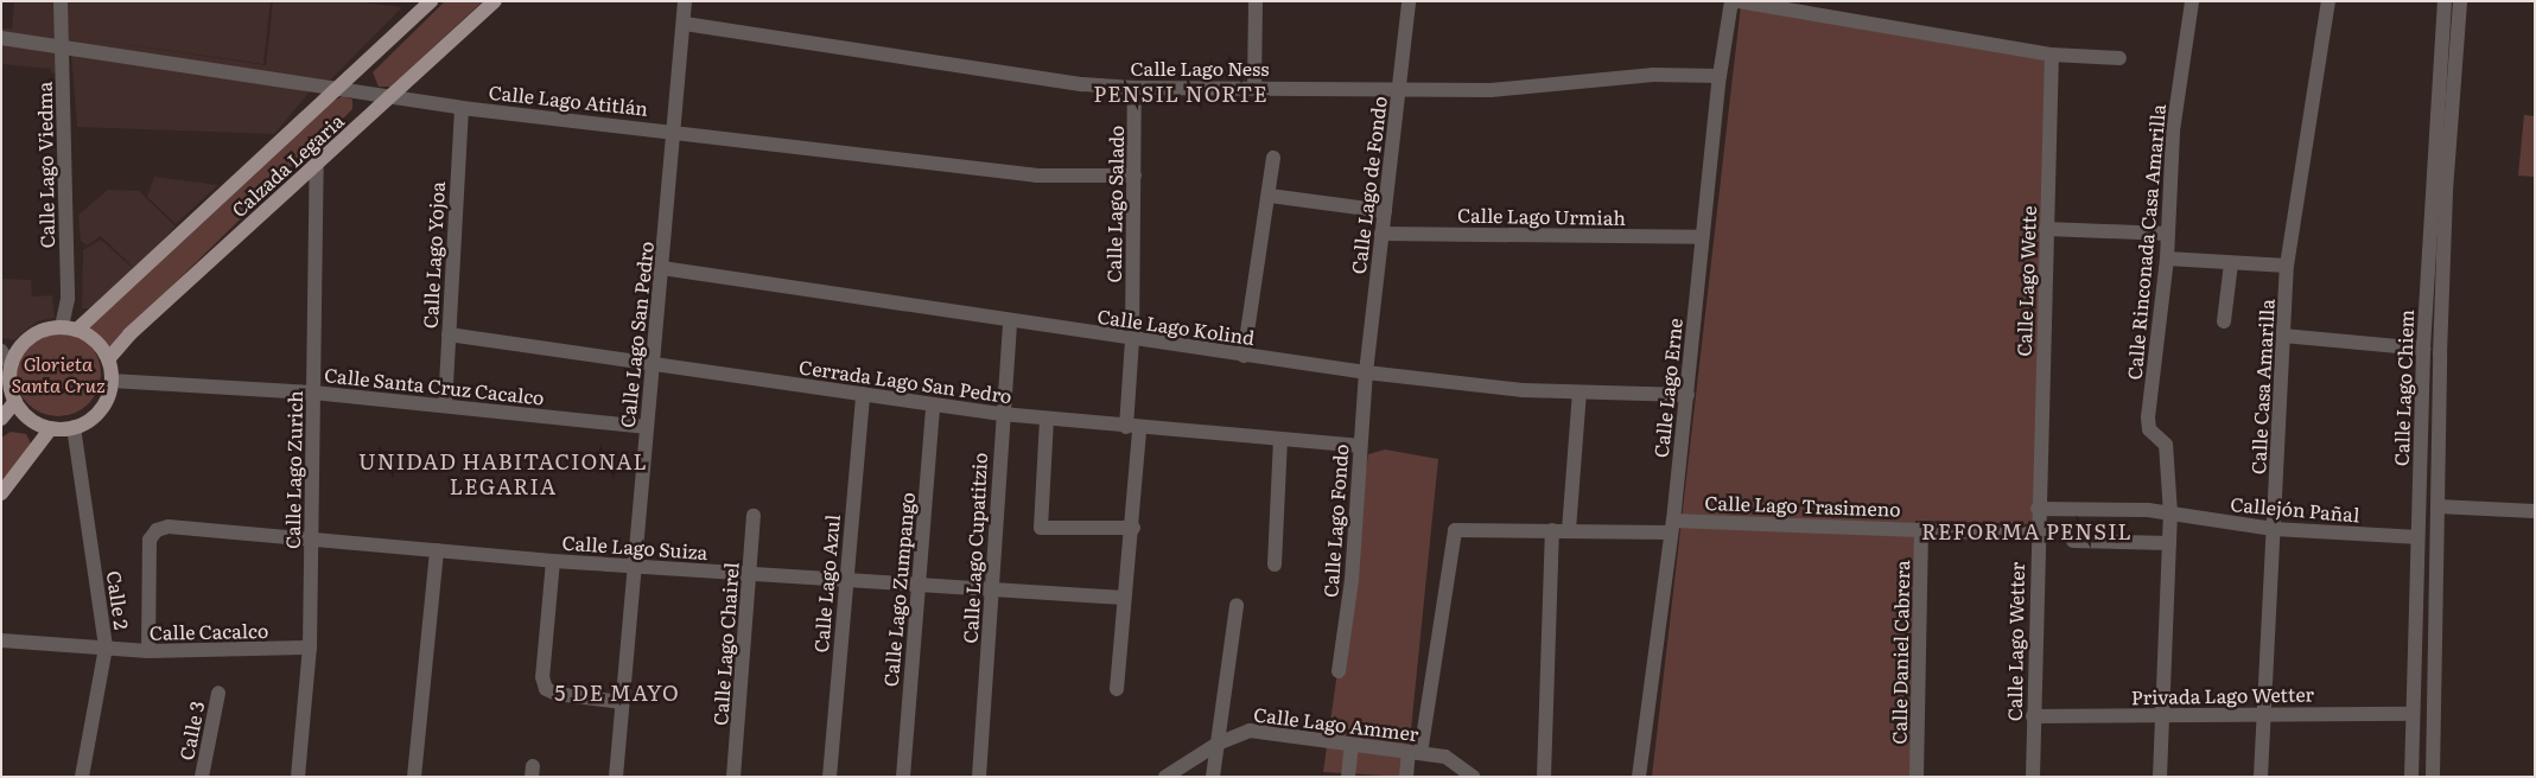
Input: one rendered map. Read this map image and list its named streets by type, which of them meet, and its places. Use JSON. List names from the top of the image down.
{
  "streets": {
    "main road": ["Calzada Legaria"],
    "street": [
      "Calle Lago Ness",
      "Calle Lago Atitlán",
      "Calle Lago Viedma",
      "Calle Lago de Fondo",
      "Calle Lago Salado",
      "Calle Lago Urmiah",
      "Calle Rinconada Casa Amarilla",
      "Calle Lago Yojoa",
      "Calle Lago Wette",
      "Calle Lago Kolind",
      "Calle Lago San Pedro",
      "Cerrada Lago San Pedro",
      "Calle Santa Cruz Cacalco",
      "Calle Casa Amarilla",
      "Calle Lago Erne",
      "Calle Lago Chiem",
      "Calle Lago Zurich",
      "Calle Lago Trasimeno",
      "Callejón Pañal",
      "Calle Lago Fondo",
      "Calle Lago Suiza",
      "Calle Lago Cupatitzio",
      "Calle Lago Azul",
      "Calle Lago Zumpango",
      "Calle 2",
      "Calle Cacalco",
      "Calle Lago Wetter",
      "Calle Lago Chairel",
      "Calle Daniel Cabrera",
      "Privada Lago Wetter",
      "Calle Lago Ammer",
      "Calle 3"
    ]
  },
  "crossings": [
    ["Calle Lago Ness", "Calle Lago de Fondo"],
    ["Calle Lago Ness", "Calle Lago Salado"],
    ["Calle Lago Ness", "Calle Lago San Pedro"],
    ["Calle Lago Ness", "Calle Lago Erne"],
    ["Calle Lago Atitlán", "Calle Lago Viedma"],
    ["Calle Lago Atitlán", "Calzada Legaria"],
    ["Calle Lago Atitlán", "Calle Lago Salado"],
    ["Calle Lago Atitlán", "Calle Lago Yojoa"],
    ["Calle Lago Atitlán", "Calle Lago San Pedro"],
    ["Calle Lago Viedma", "Calzada Legaria"],
    ["Calle Lago Viedma", "Calle Santa Cruz Cacalco"],
    ["Calle Lago Viedma", "Calle 2"],
    ["Calzada Legaria", "Calle Santa Cruz Cacalco"],
    ["Calzada Legaria", "Calle Lago Zurich"],
    ["Calzada Legaria", "Calle 2"],
    ["Calle Lago de Fondo", "Calle Lago Urmiah"],
    ["Calle Lago de Fondo", "Calle Lago Kolind"],
    ["Calle Lago de Fondo", "Calle Lago Fondo"],
    ["Calle Lago Salado", "Calle Lago Kolind"],
    ["Calle Lago Salado", "Cerrada Lago San Pedro"],
    ["Calle Lago Salado", "Calle Lago Suiza"],
    ["Calle Lago Urmiah", "Calle Lago Erne"],
    ["Calle Rinconada Casa Amarilla", "Callejón Pañal"],
    ["Calle Rinconada Casa Amarilla", "Privada Lago Wetter"],
    ["Calle Lago Yojoa", "Cerrada Lago San Pedro"],
    ["Calle Lago Yojoa", "Calle Santa Cruz Cacalco"],
    ["Calle Lago Wette", "Calle Lago Wetter"],
    ["Calle Lago Kolind", "Calle Lago San Pedro"],
    ["Calle Lago Kolind", "Calle Lago Erne"],
    ["Calle Lago Kolind", "Calle Lago Fondo"],
    ["Calle Lago Kolind", "Calle Lago Cupatitzio"],
    ["Calle Lago San Pedro", "Cerrada Lago San Pedro"],
    ["Calle Lago San Pedro", "Calle Santa Cruz Cacalco"],
    ["Calle Lago San Pedro", "Calle Lago Suiza"],
    ["Cerrada Lago San Pedro", "Calle Lago Fondo"],
    ["Cerrada Lago San Pedro", "Calle Lago Cupatitzio"],
    ["Cerrada Lago San Pedro", "Calle Lago Azul"],
    ["Cerrada Lago San Pedro", "Calle Lago Zumpango"],
    ["Calle Santa Cruz Cacalco", "Calle Lago Zurich"],
    ["Calle Santa Cruz Cacalco", "Calle 2"],
    ["Calle Casa Amarilla", "Callejón Pañal"],
    ["Calle Casa Amarilla", "Privada Lago Wetter"],
    ["Calle Lago Erne", "Calle Lago Trasimeno"],
    ["Calle Lago Chiem", "Callejón Pañal"],
    ["Calle Lago Chiem", "Privada Lago Wetter"],
    ["Calle Lago Zurich", "Calle Lago Suiza"],
    ["Calle Lago Zurich", "Calle Cacalco"],
    ["Calle Lago Trasimeno", "Calle Lago Wetter"],
    ["Calle Lago Trasimeno", "Calle Daniel Cabrera"],
    ["Calle Lago Trasimeno", "Calle Lago Ammer"],
    ["Calle Lago Suiza", "Calle Lago Cupatitzio"],
    ["Calle Lago Suiza", "Calle Lago Azul"],
    ["Calle Lago Suiza", "Calle Lago Zumpango"],
    ["Calle Lago Suiza", "Calle Cacalco"],
    ["Calle Lago Suiza", "Calle Lago Chairel"],
    ["Calle 2", "Calle Cacalco"],
    ["Calle Lago Wetter", "Privada Lago Wetter"]
  ],
  "districts": [
    "PENSIL NORTE",
    "UNIDAD HABITACIONAL LEGARIA",
    "REFORMA PENSIL",
    "5 DE MAYO"
  ],
  "parks": ["Glorieta Santa Cruz"]
}
